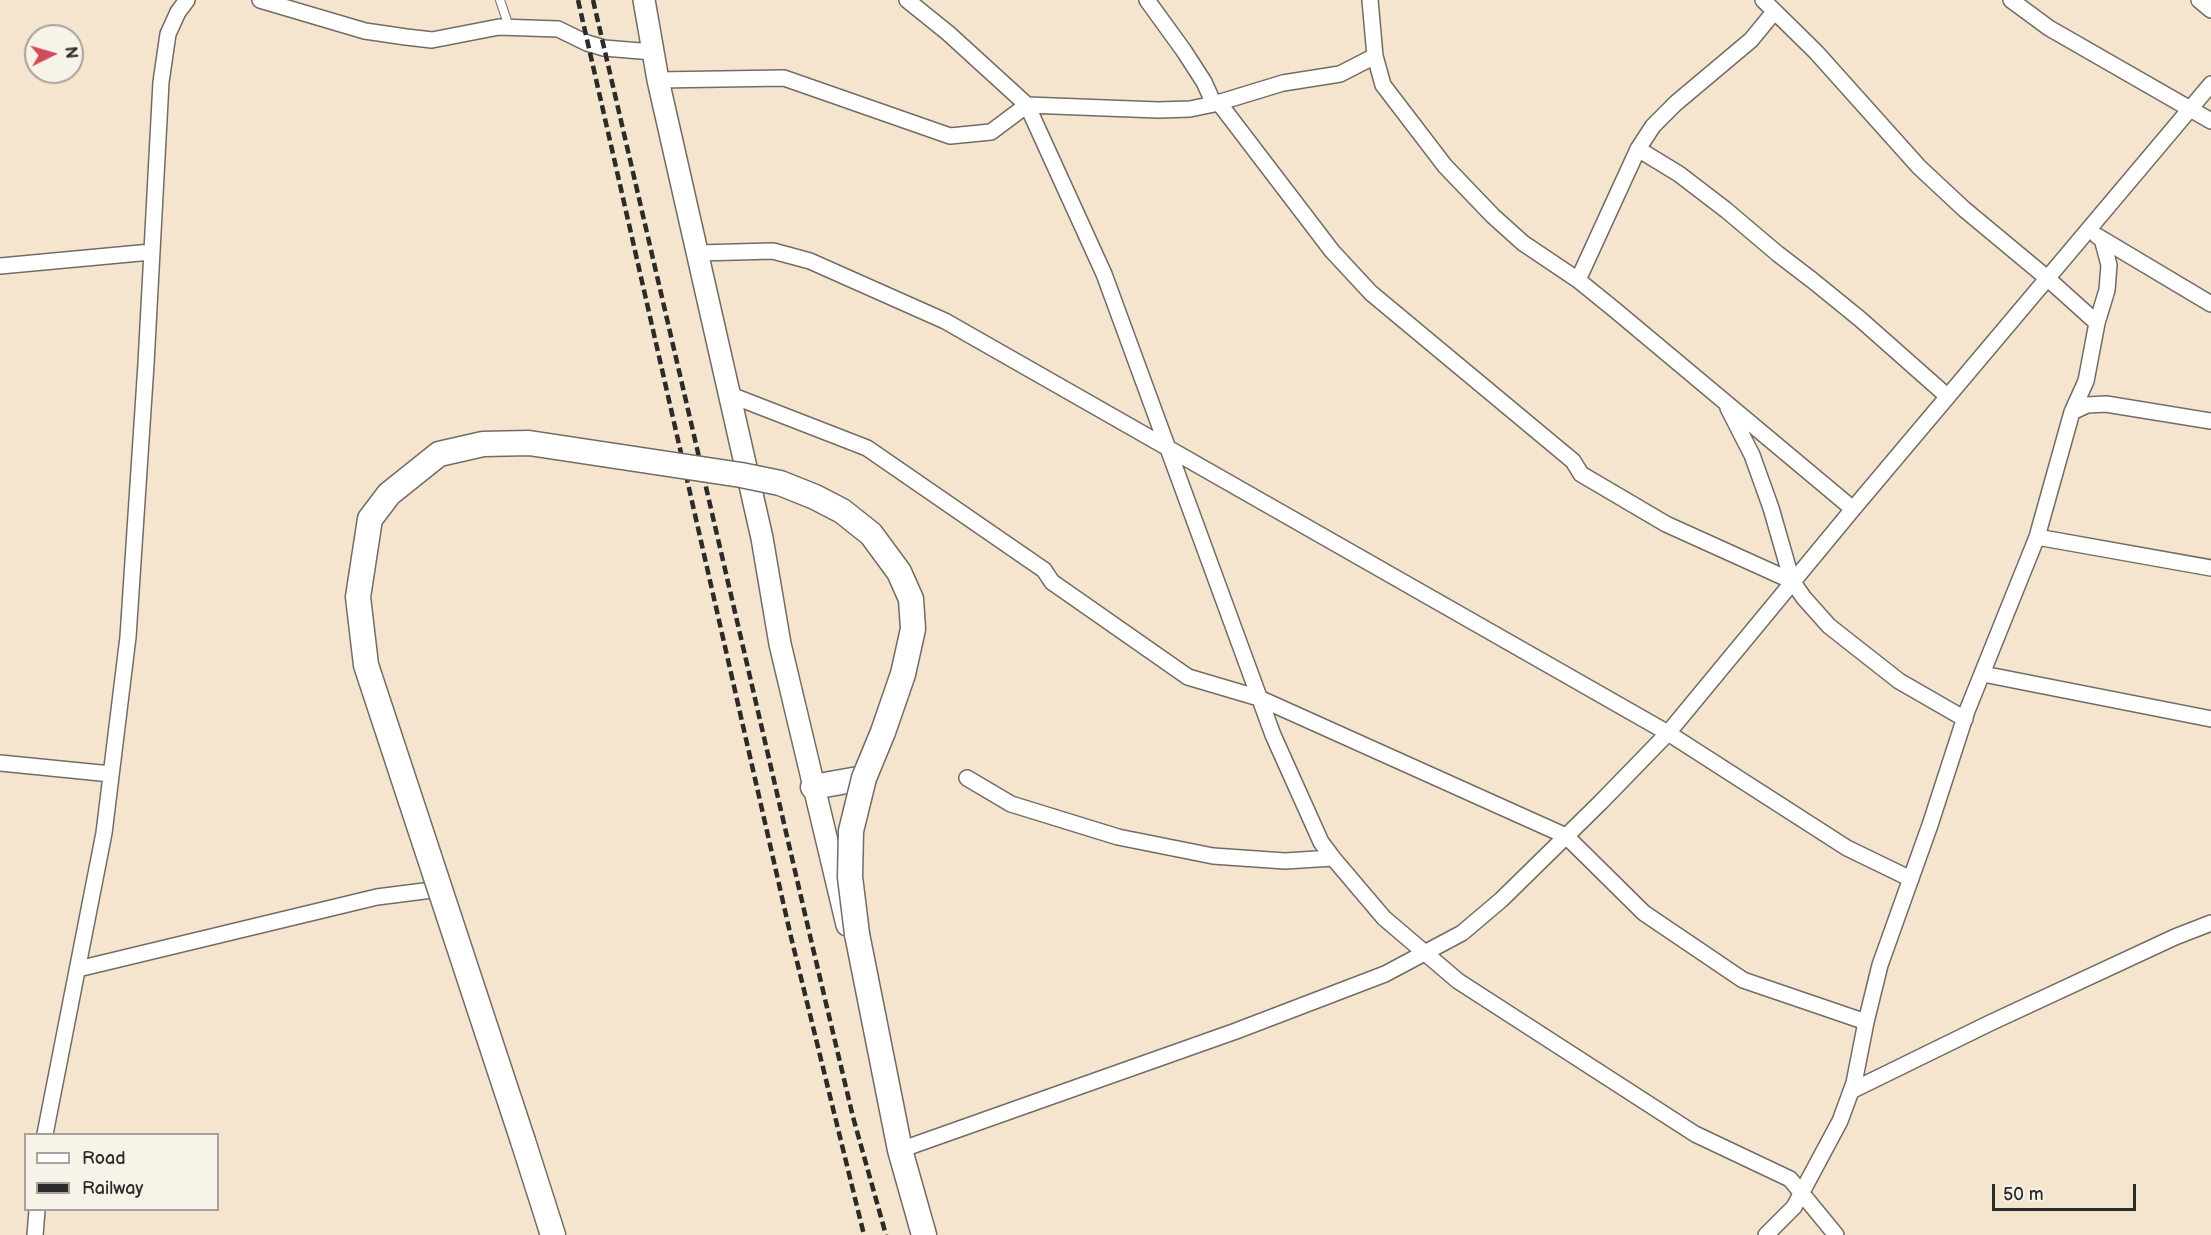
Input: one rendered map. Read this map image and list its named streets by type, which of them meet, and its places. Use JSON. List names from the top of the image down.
{
  "legend": ["Road", "Railway"],
  "scale_bar": "50 m",
  "north": "right"
}
